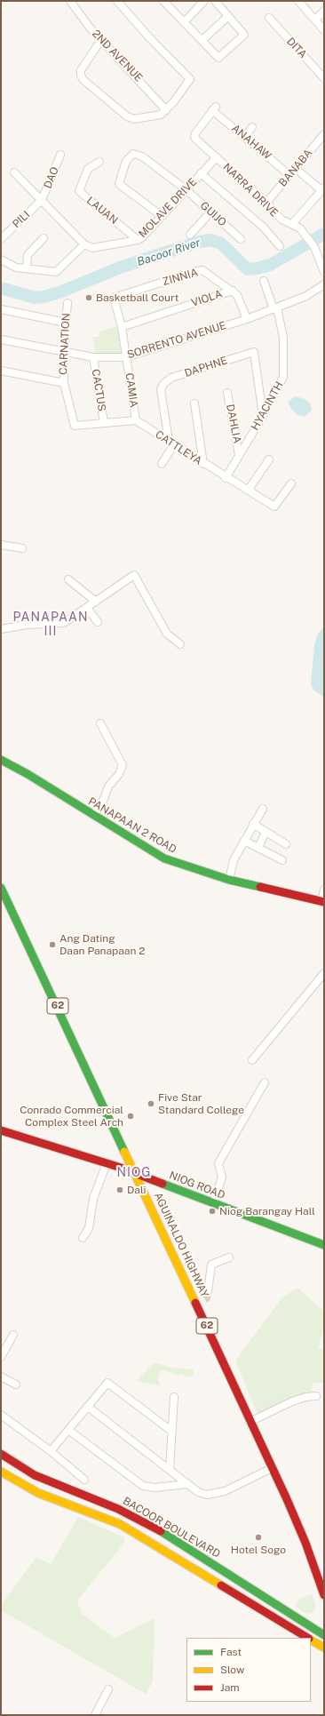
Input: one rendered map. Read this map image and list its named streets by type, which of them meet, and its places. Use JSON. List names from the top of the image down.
{
  "streets": {
    "main road": [
      "PANAPAAN 2 ROAD",
      "62",
      "NIOG ROAD",
      "AGUINALDO HIGHWAY",
      "BACOOR BOULEVARD"
    ],
    "street": [
      "DITA",
      "2ND AVENUE",
      "ANAHAW",
      "BANABA",
      "DAO",
      "NARRA DRIVE",
      "MOLAVE DRIVE",
      "LAUAN",
      "GUIJO",
      "PILI",
      "ZINNIA",
      "VIOLA",
      "SORRENTO AVENUE",
      "CARNATION",
      "DAPHNE",
      "CACTUS",
      "CAMIA",
      "HYACINTH",
      "DAHLIA",
      "CATTLEYA"
    ]
  },
  "crossings": [
    ["ANAHAW", "BANABA"],
    ["ANAHAW", "NARRA DRIVE"],
    ["BANABA", "NARRA DRIVE"],
    ["DAO", "PILI"],
    ["NARRA DRIVE", "MOLAVE DRIVE"],
    ["MOLAVE DRIVE", "LAUAN"],
    ["MOLAVE DRIVE", "GUIJO"],
    ["ZINNIA", "VIOLA"],
    ["ZINNIA", "SORRENTO AVENUE"],
    ["ZINNIA", "CAMIA"],
    ["VIOLA", "CAMIA"],
    ["SORRENTO AVENUE", "CARNATION"],
    ["SORRENTO AVENUE", "CACTUS"],
    ["SORRENTO AVENUE", "CAMIA"],
    ["SORRENTO AVENUE", "HYACINTH"],
    ["CARNATION", "CACTUS"],
    ["DAPHNE", "HYACINTH"],
    ["DAPHNE", "CATTLEYA"],
    ["CAMIA", "CATTLEYA"],
    ["HYACINTH", "DAHLIA"],
    ["HYACINTH", "CATTLEYA"],
    ["NIOG ROAD", "AGUINALDO HIGHWAY"]
  ],
  "districts": ["PANAPAAN III", "NIOG"],
  "water": ["Bacoor River"],
  "places": [
    "Basketball Court",
    "Ang Dating Daan Panapaan 2",
    "Five Star Standard College",
    "Conrado Commercial Complex Steel Arch",
    "Dali",
    "Niog Barangay Hall",
    "Hotel Sogo"
  ],
  "legend": ["Fast", "Slow", "Jam"]
}
